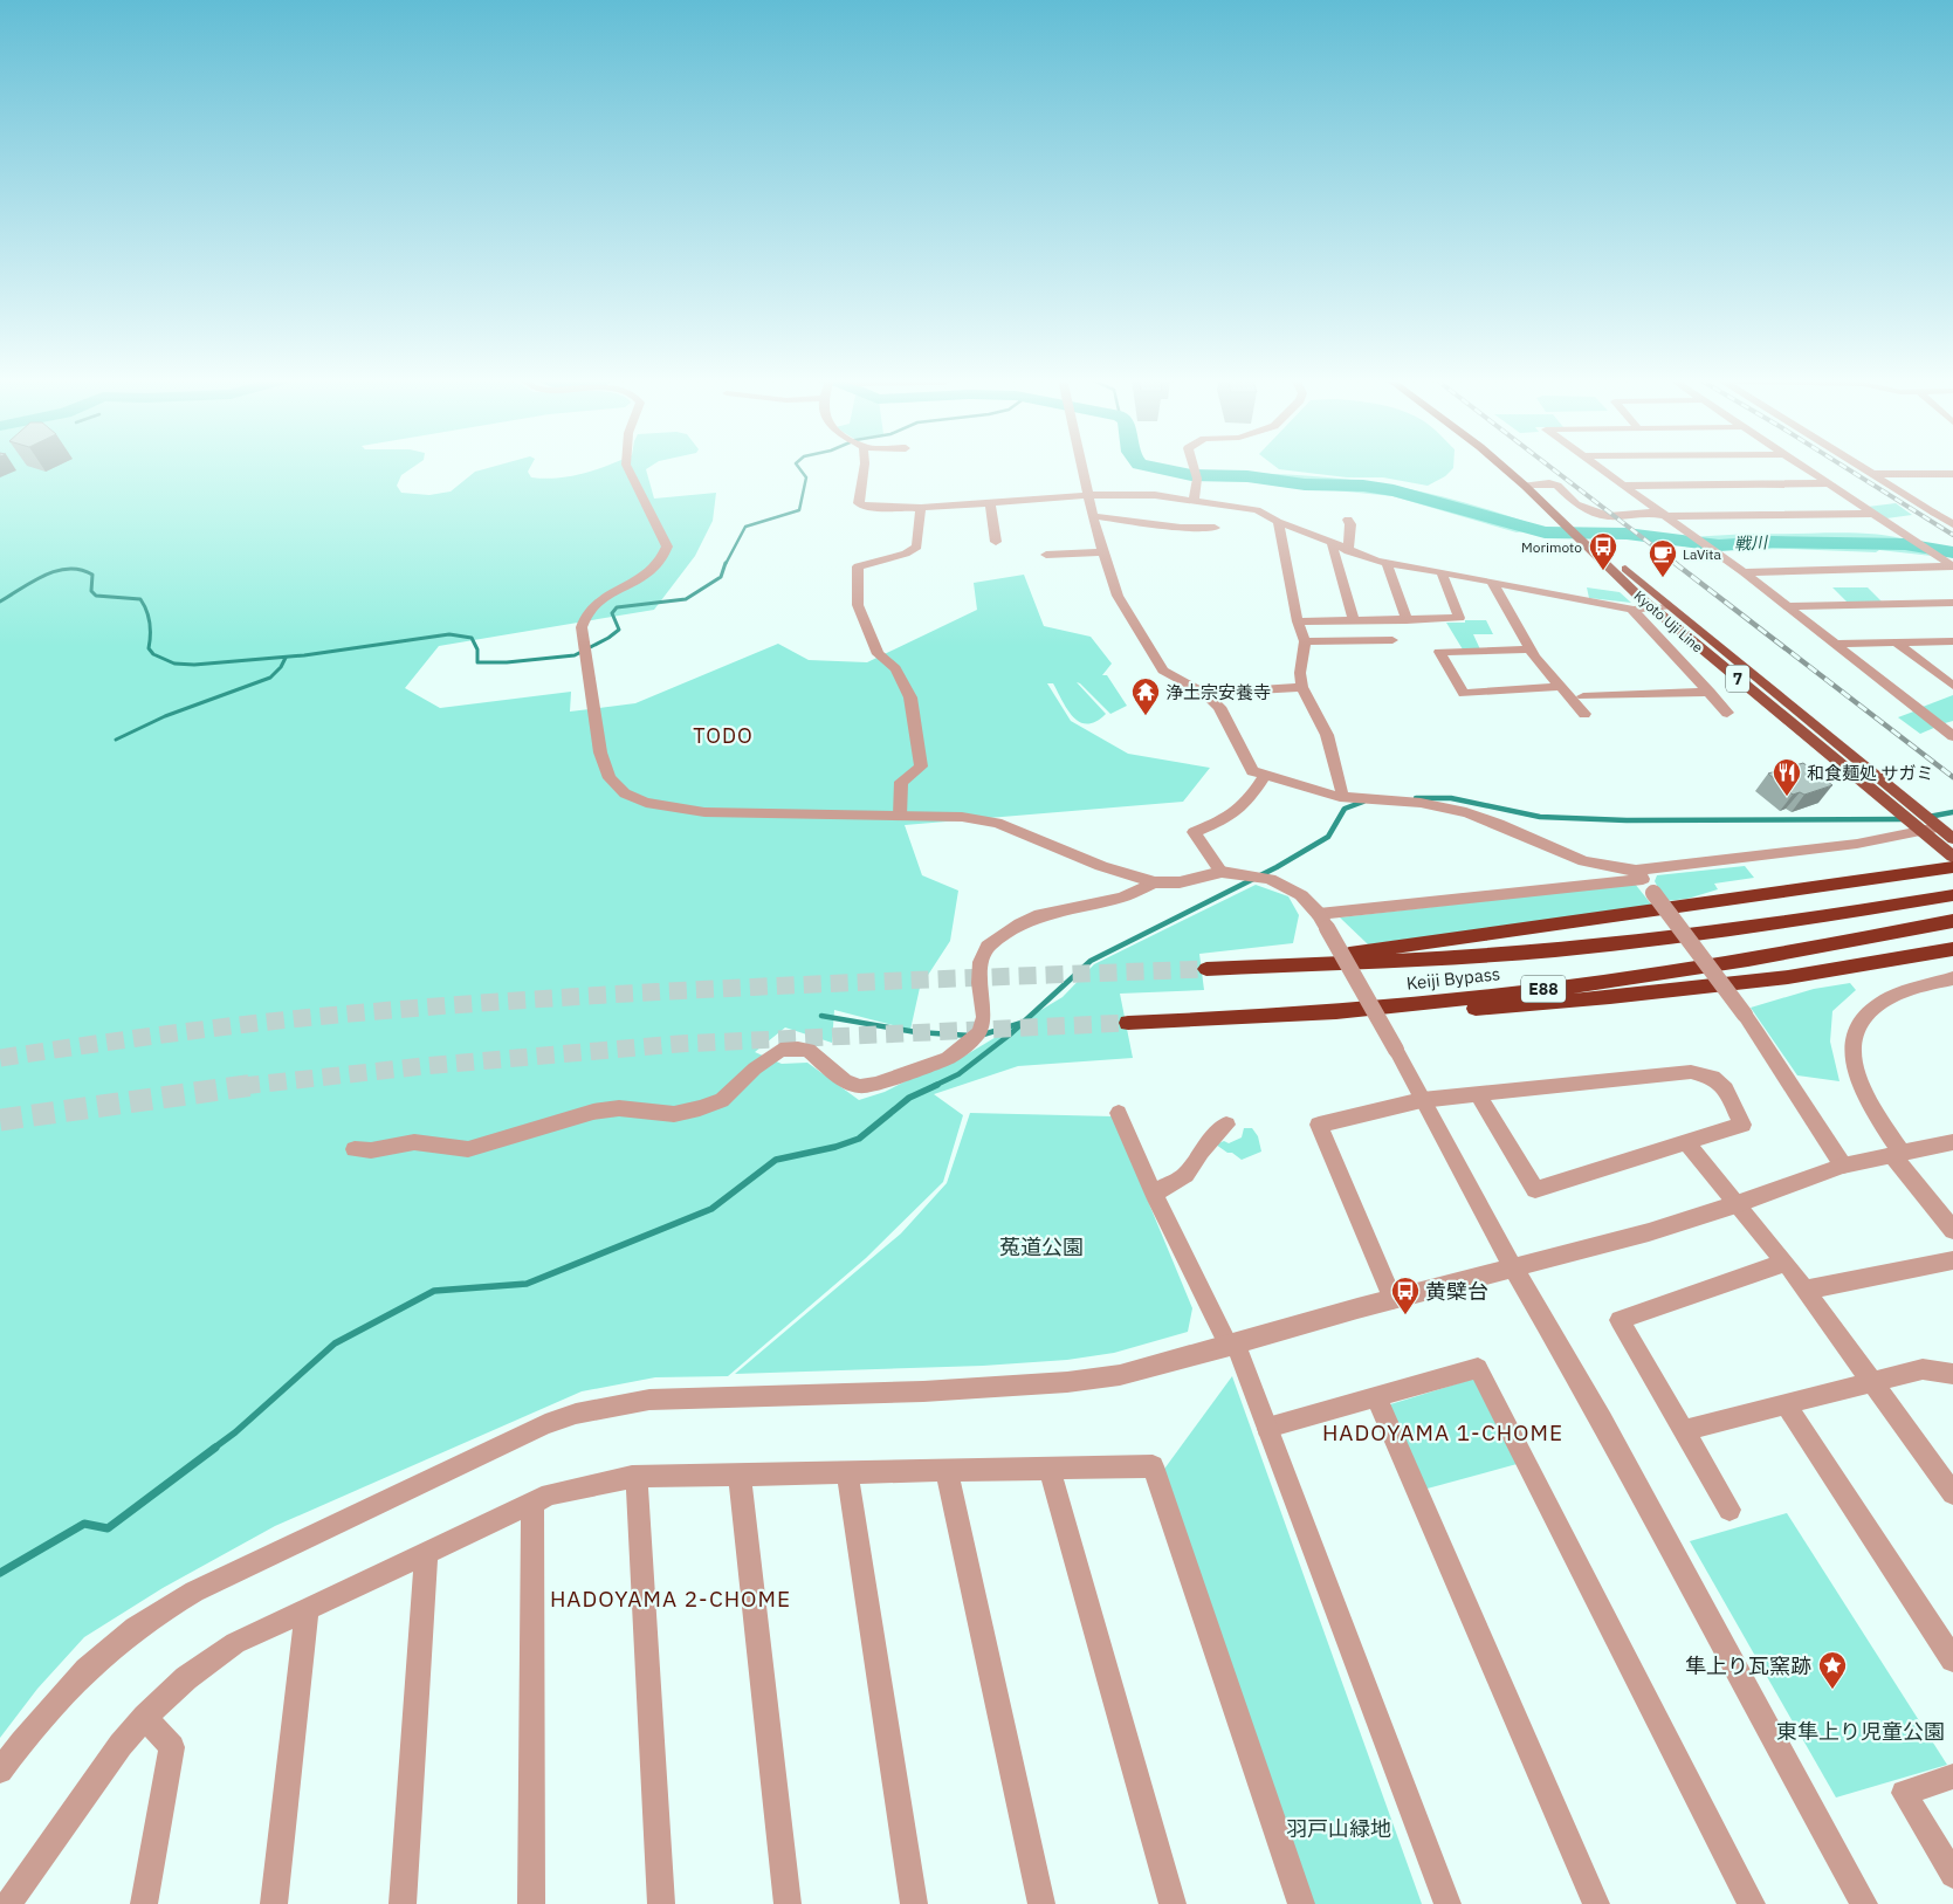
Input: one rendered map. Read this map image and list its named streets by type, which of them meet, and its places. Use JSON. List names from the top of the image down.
{
  "streets": {
    "highway": ["Keiji Bypass", "E88"],
    "main road": ["Kyoto Uji Line", "7"]
  },
  "districts": ["TODO", "HADOYAMA 1-CHOME", "HADOYAMA 2-CHOME"],
  "water": ["戦川"],
  "parks": ["菟道公園", "東隼上り児童公園", "羽戸山緑地"],
  "places": {
    "bus stop": ["Morimoto", "黄檗台"],
    "cafe": ["LaVita"],
    "temple": ["浄土宗安養寺"],
    "restaurant": ["和食麺処 サガミ"],
    "place": ["隼上り瓦窯跡"]
  }
}
